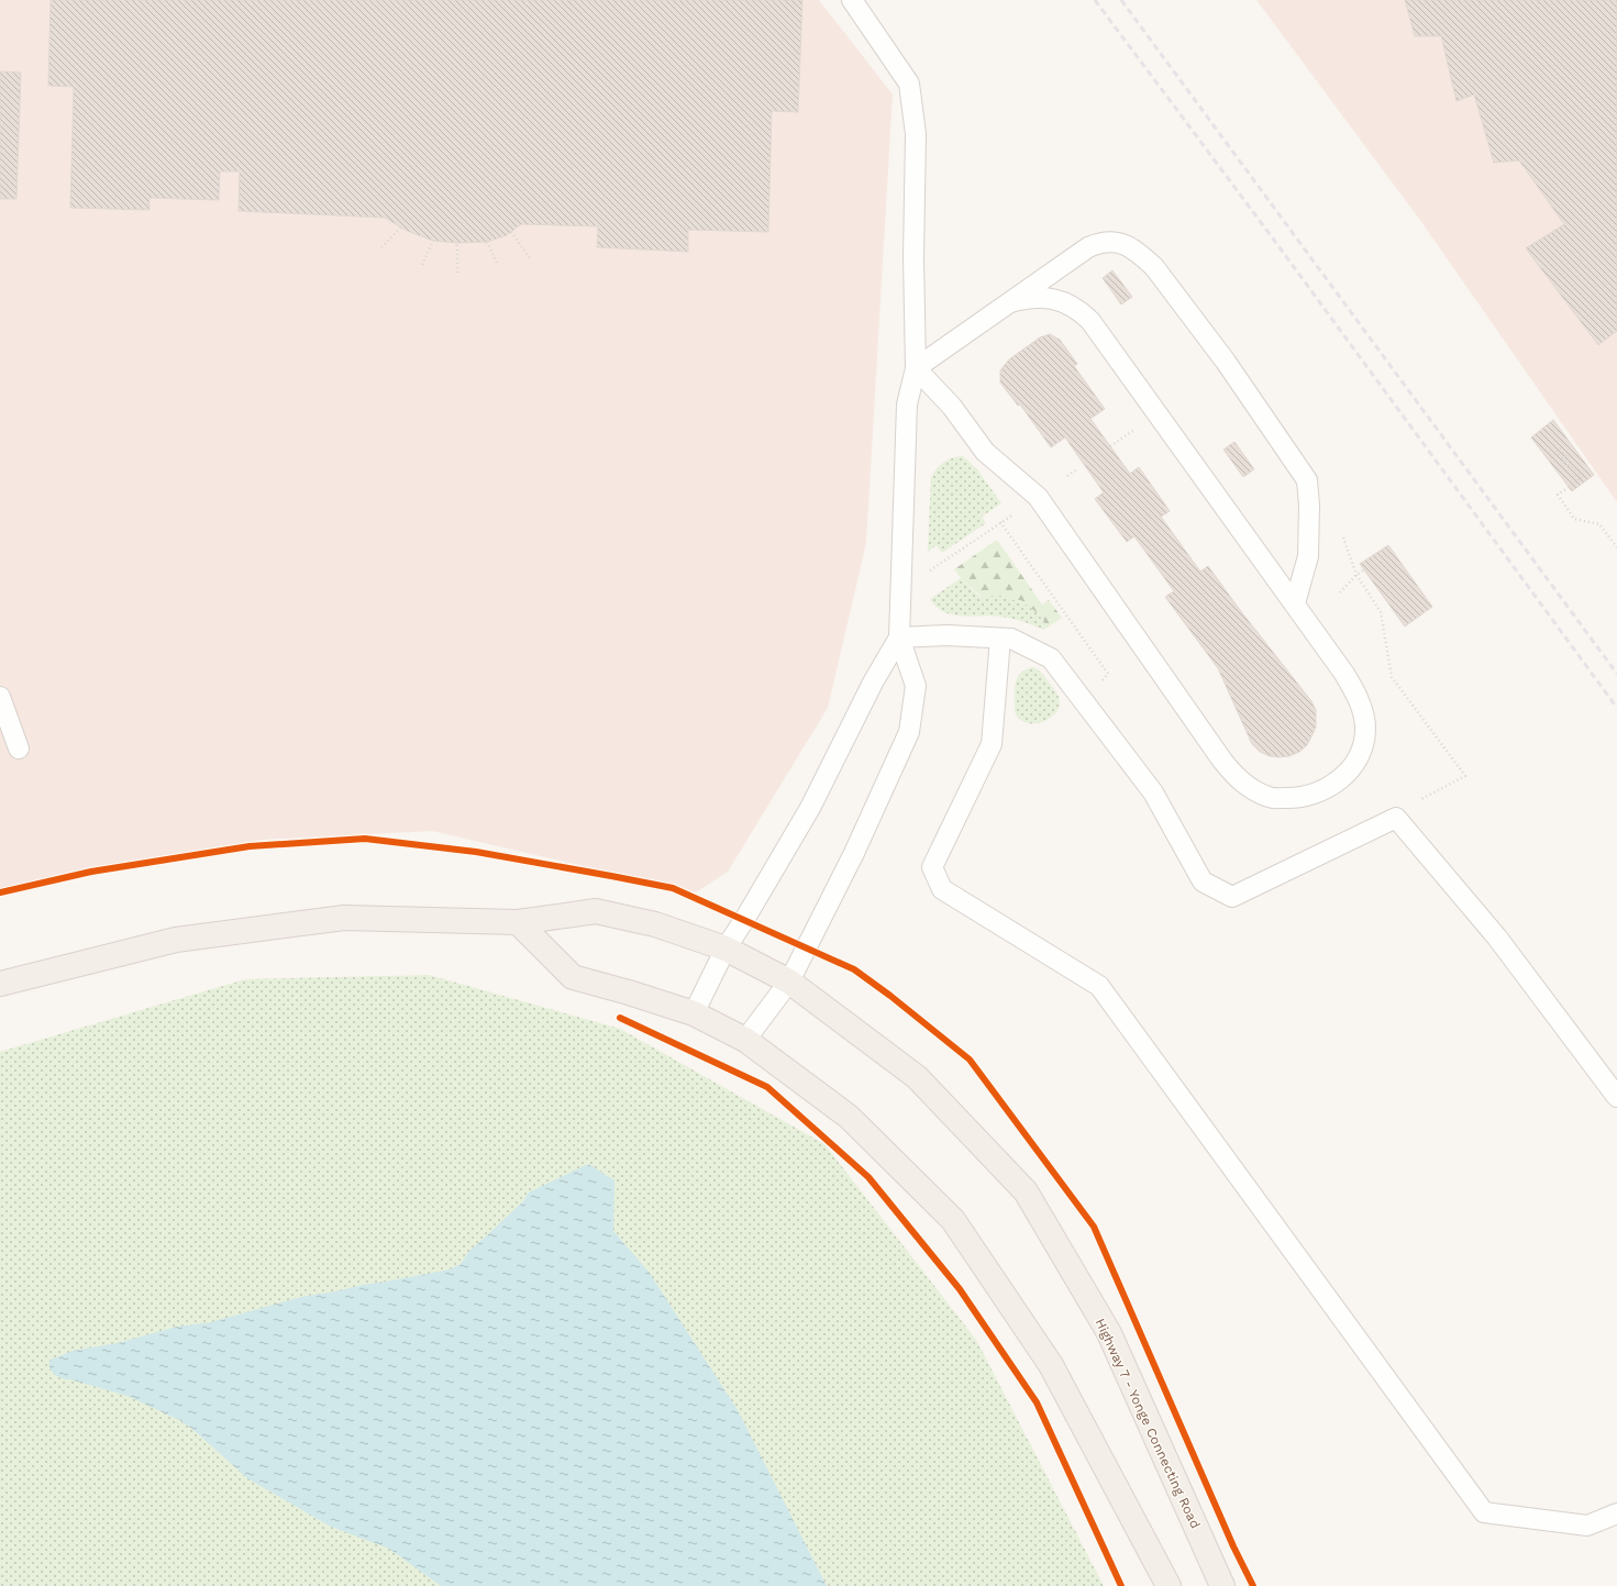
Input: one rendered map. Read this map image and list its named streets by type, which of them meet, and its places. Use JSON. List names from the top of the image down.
{
  "streets": {
    "main road": ["Highway 7 - Yonge Connecting Road"]
  }
}
